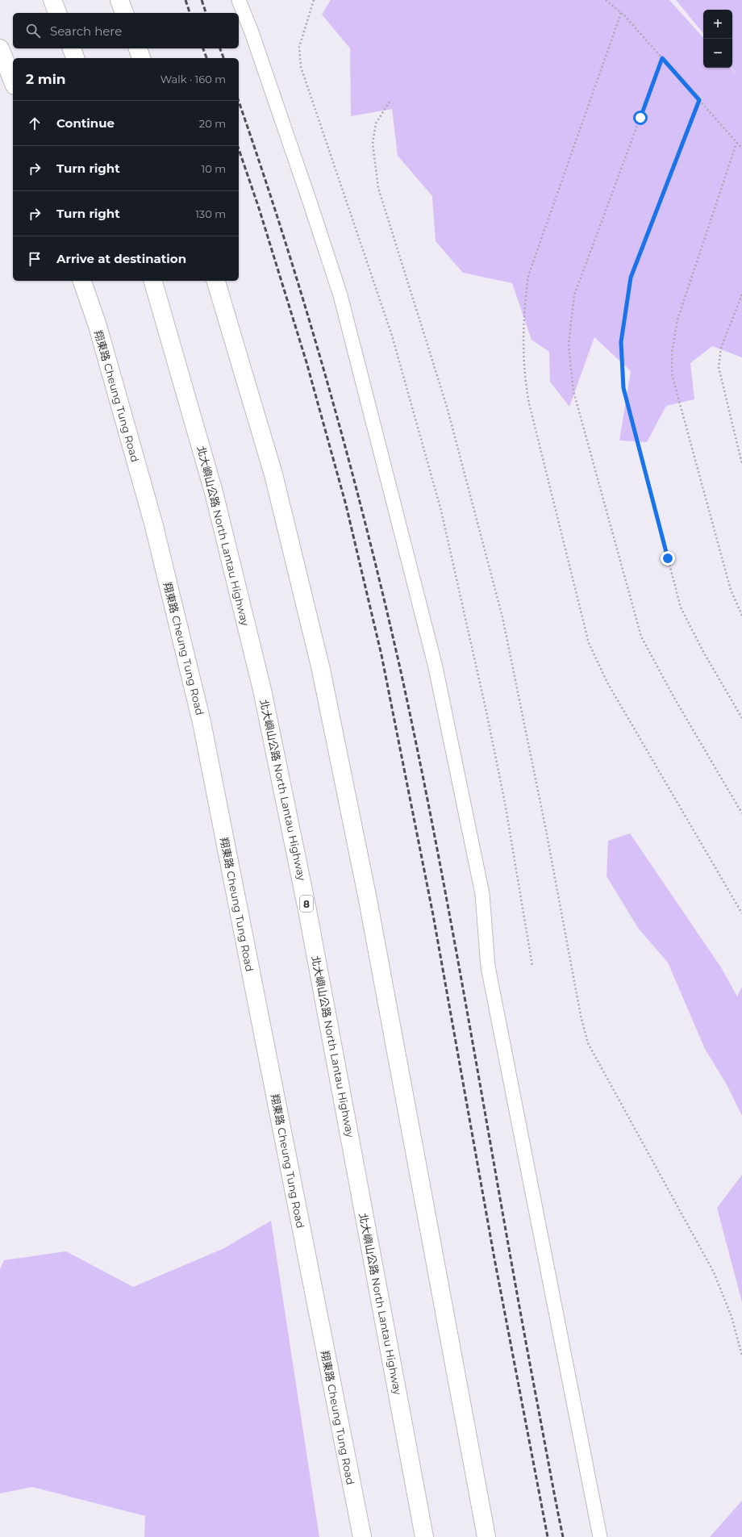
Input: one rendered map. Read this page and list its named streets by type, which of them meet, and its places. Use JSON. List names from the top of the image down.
{
  "streets": {
    "main road": ["翔東路 Cheung Tung Road", "北大嶼山公路 North Lantau Highway", "8"]
  },
  "page": {
    "map_buttons": ["+", "−"],
    "search": "Search here",
    "heading": ["2 min", "Walk · 160 m"],
    "list": [
      ["Continue", "20 m"],
      ["Turn right", "10 m"],
      ["Turn right", "130 m"],
      "Arrive at destination"
    ]
  }
}
